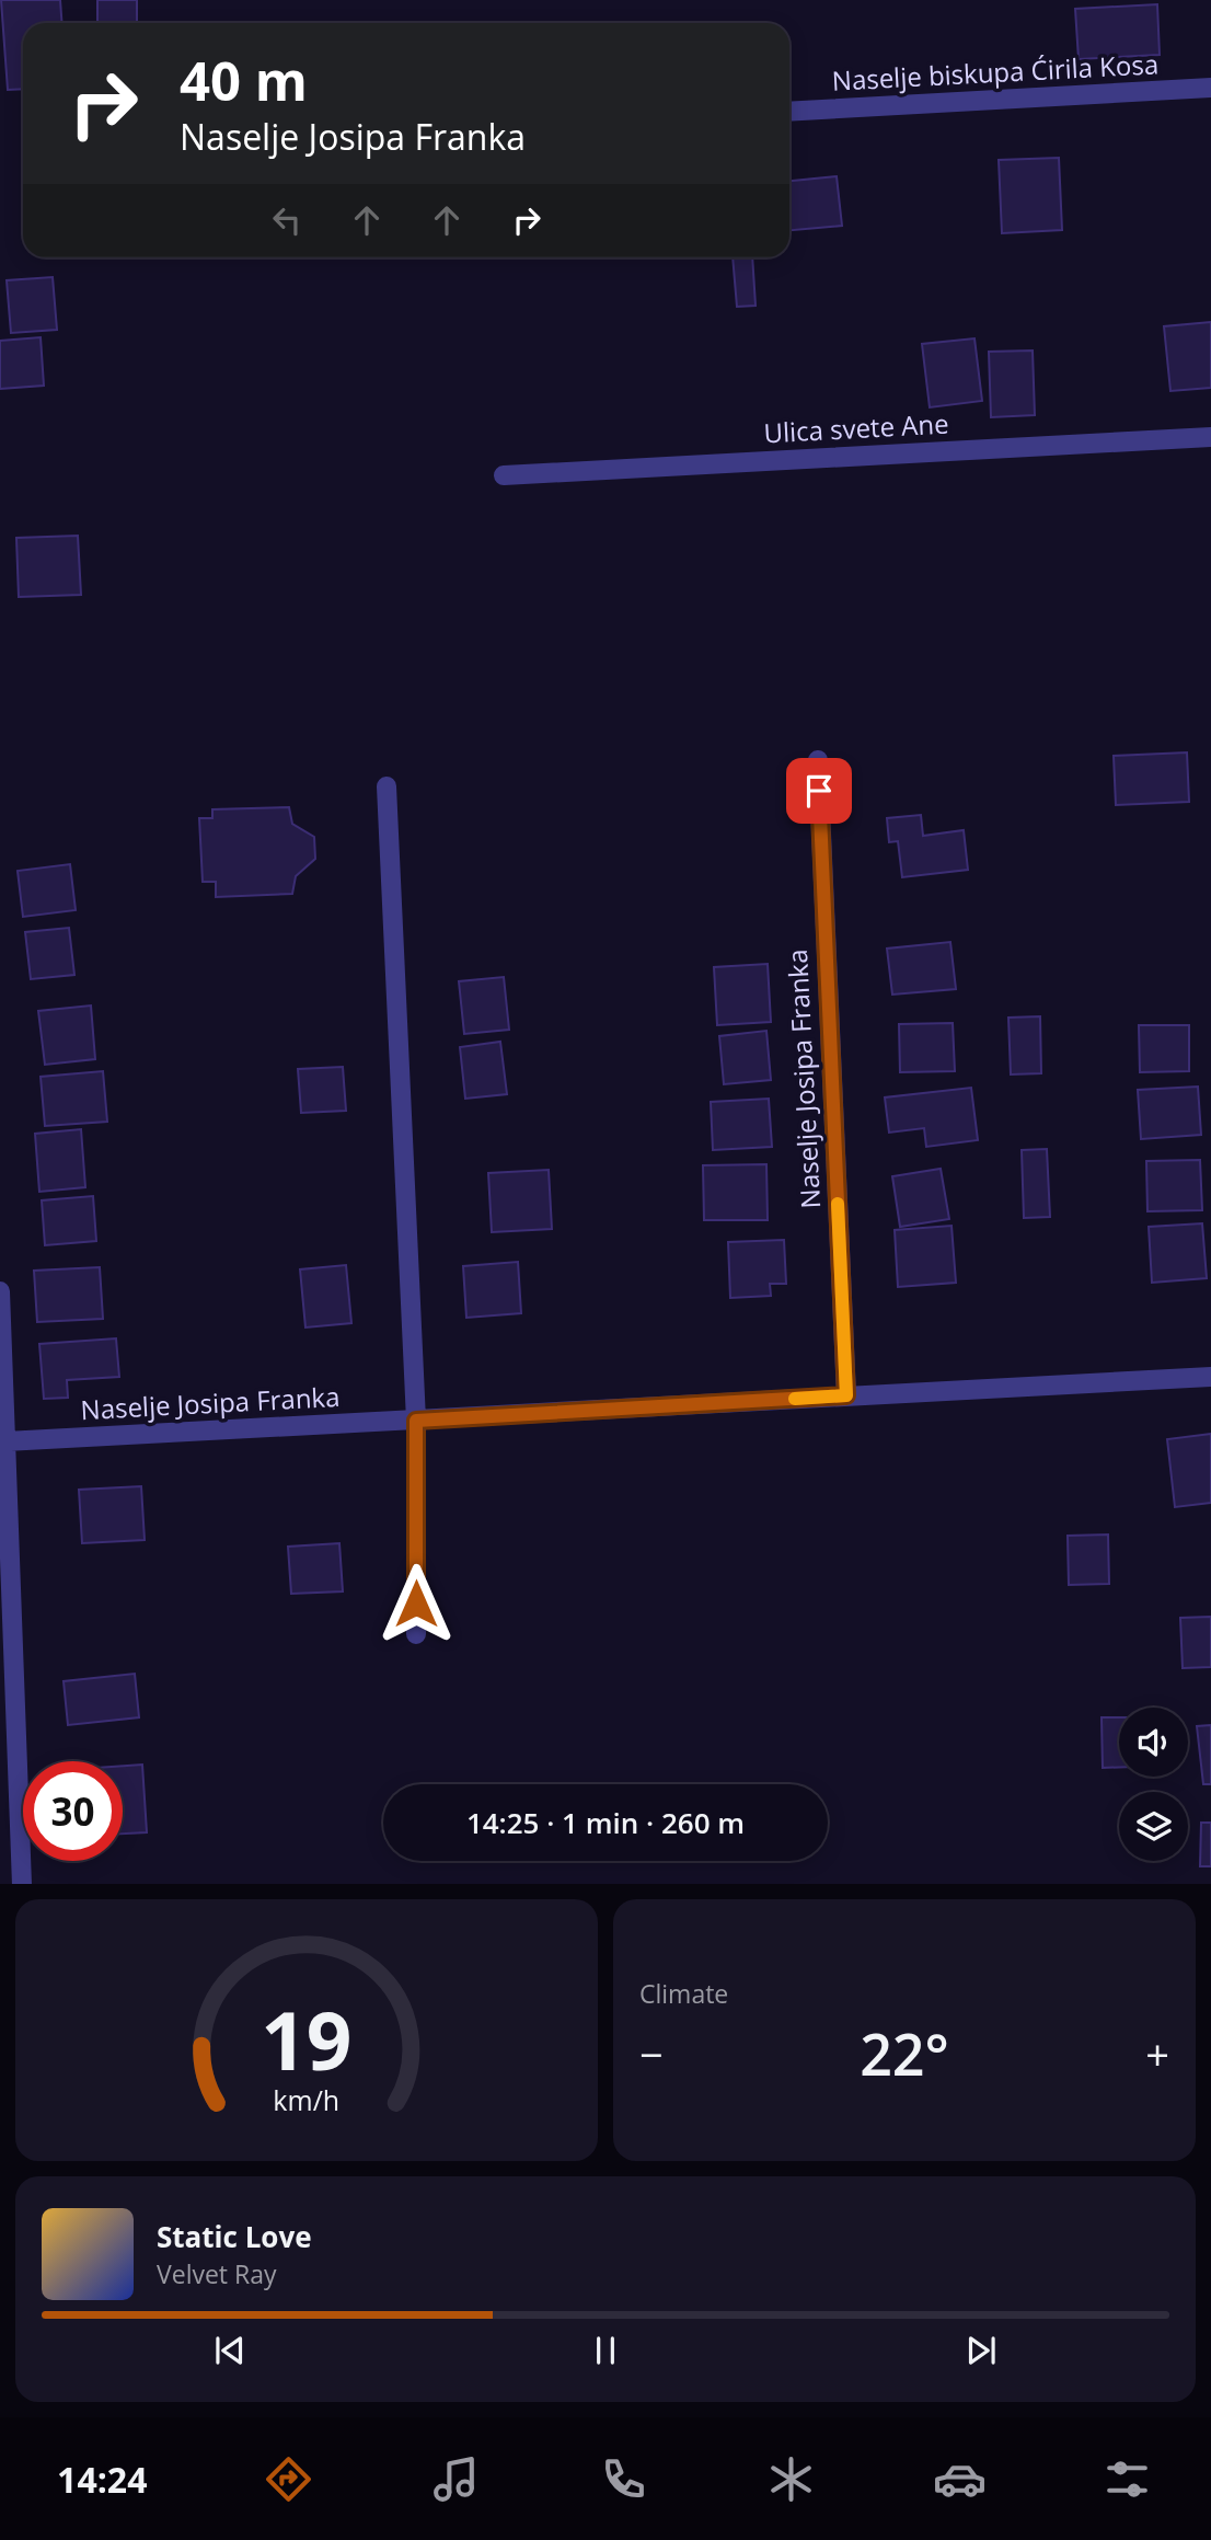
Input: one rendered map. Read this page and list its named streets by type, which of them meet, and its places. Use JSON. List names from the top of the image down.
{
  "streets": {
    "street": ["Naselje biskupa Ćirila Kosa", "Ulica svete Ane", "Naselje Josipa Franka"]
  },
  "page": {
    "turn": ["40 m", "Naselje Josipa Franka"],
    "limit": "30",
    "trip": "14:25 · 1 min · 260 m",
    "tile": "Climate",
    "heat": ["−", "22°", "+"],
    "song": ["Static Love", "Velvet Ray"],
    "tabs": "14:24",
    "gauge": ["19", "km/h"]
  }
}
